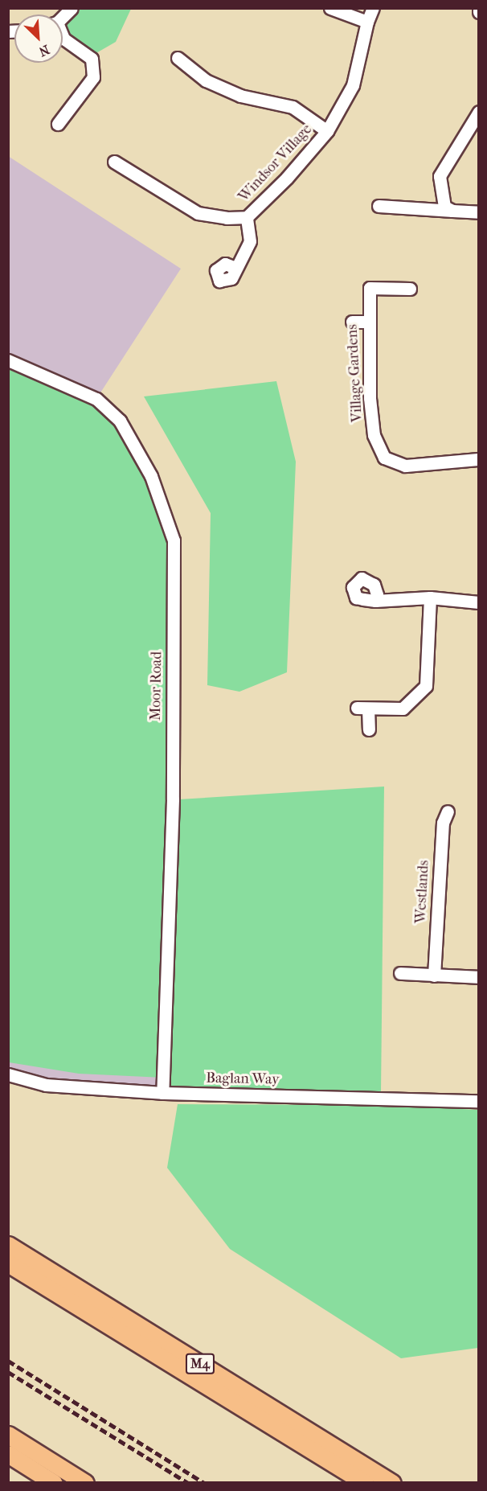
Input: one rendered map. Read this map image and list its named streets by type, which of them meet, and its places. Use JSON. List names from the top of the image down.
{
  "streets": {
    "highway": ["M4"],
    "street": [
      "Windsor Village",
      "Village Gardens",
      "Moor Road",
      "Westlands",
      "Baglan Way"
    ]
  },
  "crossings": [
    ["Moor Road", "Baglan Way"]
  ],
  "north": "bottom right"
}
